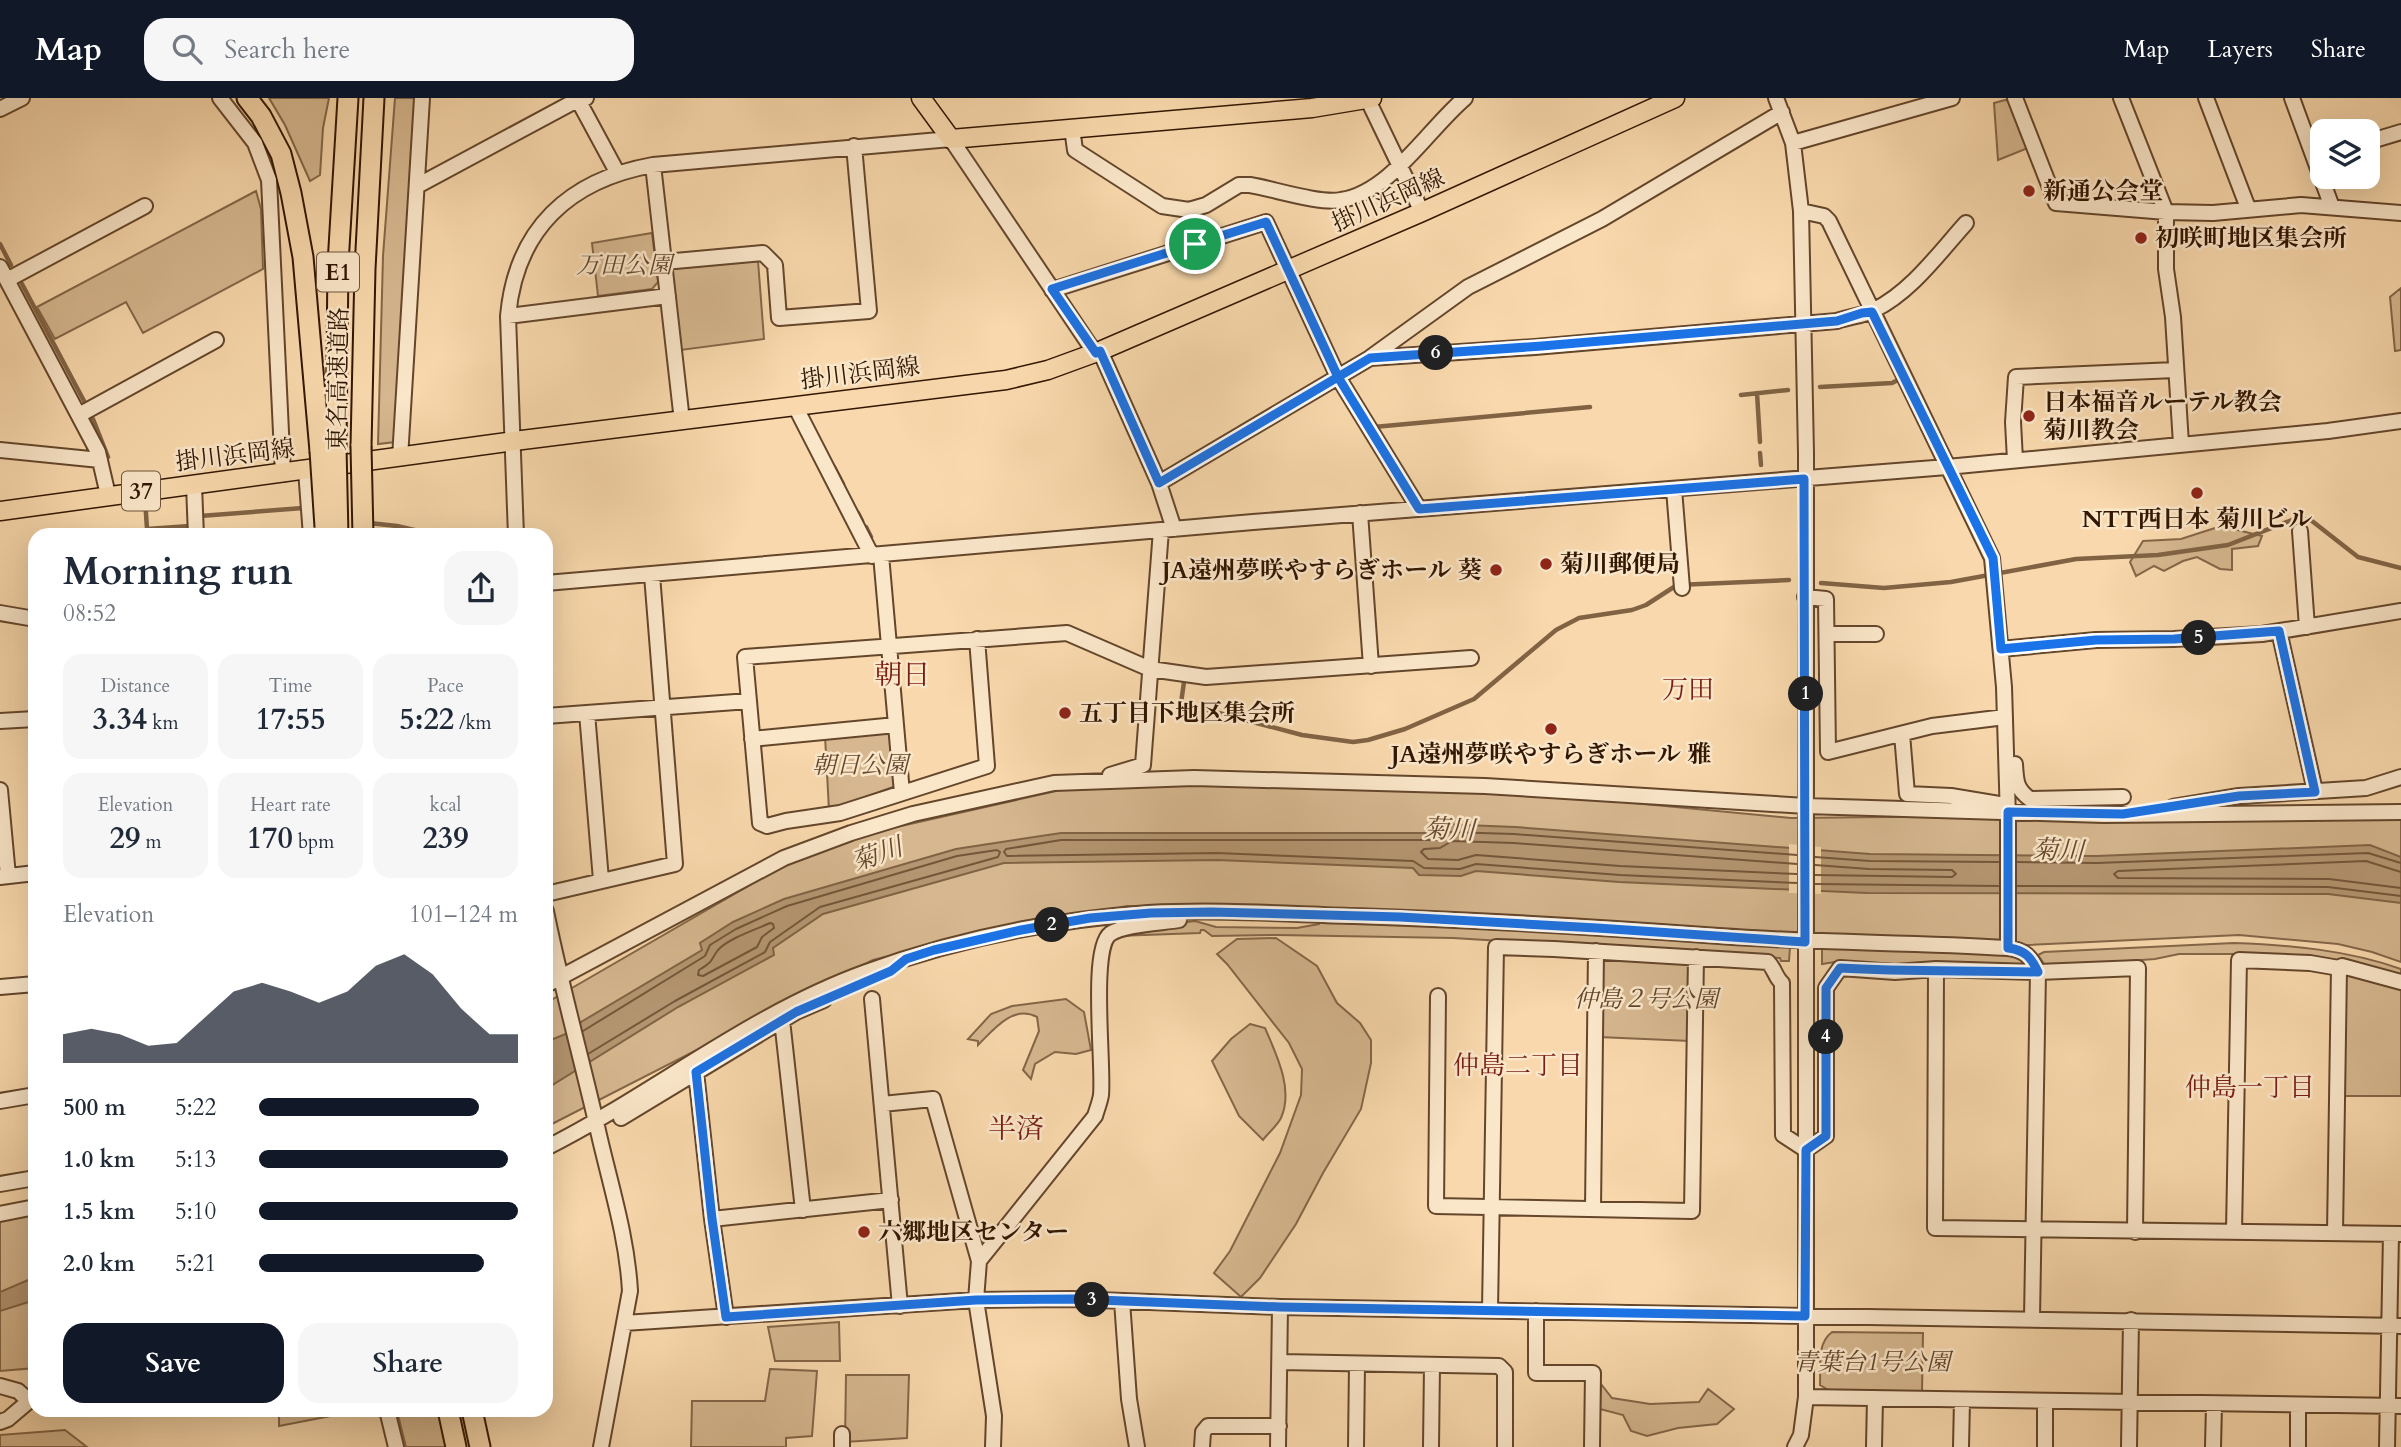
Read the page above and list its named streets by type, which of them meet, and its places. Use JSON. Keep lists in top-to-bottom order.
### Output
{
  "streets": {
    "highway": ["E1", "東名高速道路"],
    "main road": ["掛川浜岡線", "37"]
  },
  "districts": [
    "朝日",
    "万田",
    "仲島二丁目",
    "仲島一丁目",
    "半済"
  ],
  "water": ["菊川"],
  "parks": [
    "万田公園",
    "朝日公園",
    "仲島２号公園",
    "青葉台1号公園"
  ],
  "places": [
    "新通公会堂",
    "初咲町地区集会所",
    "日本福音ルーテル教会 菊川教会",
    "NTT西日本 菊川ビル",
    "菊川郵便局",
    "JA遠州夢咲やすらぎホール 葵",
    "五丁目下地区集会所",
    "JA遠州夢咲やすらぎホール 雅",
    "六郷地区センター"
  ],
  "page": {
    "header": "Map",
    "search": "Search here",
    "nav": ["Map", "Layers", "Share"],
    "pins": [
      "6",
      "5",
      "1",
      "2",
      "4",
      "3"
    ],
    "heading": ["Morning run", "08:52"],
    "stats": [
      ["Distance", "3.34 km"],
      ["Time", "17:55"],
      ["Pace", "5:22 /km"],
      ["Elevation", "29 m"],
      ["Heart rate", "170 bpm"],
      ["kcal", "239"]
    ],
    "chart": ["Elevation", "101–124 m"],
    "list": [
      {
        "name": "500 m",
        "note": "5:22"
      },
      {
        "name": "1.0 km",
        "note": "5:13"
      },
      {
        "name": "1.5 km",
        "note": "5:10"
      },
      {
        "name": "2.0 km",
        "note": "5:21"
      }
    ],
    "buttons": ["Save", "Share"]
  }
}
